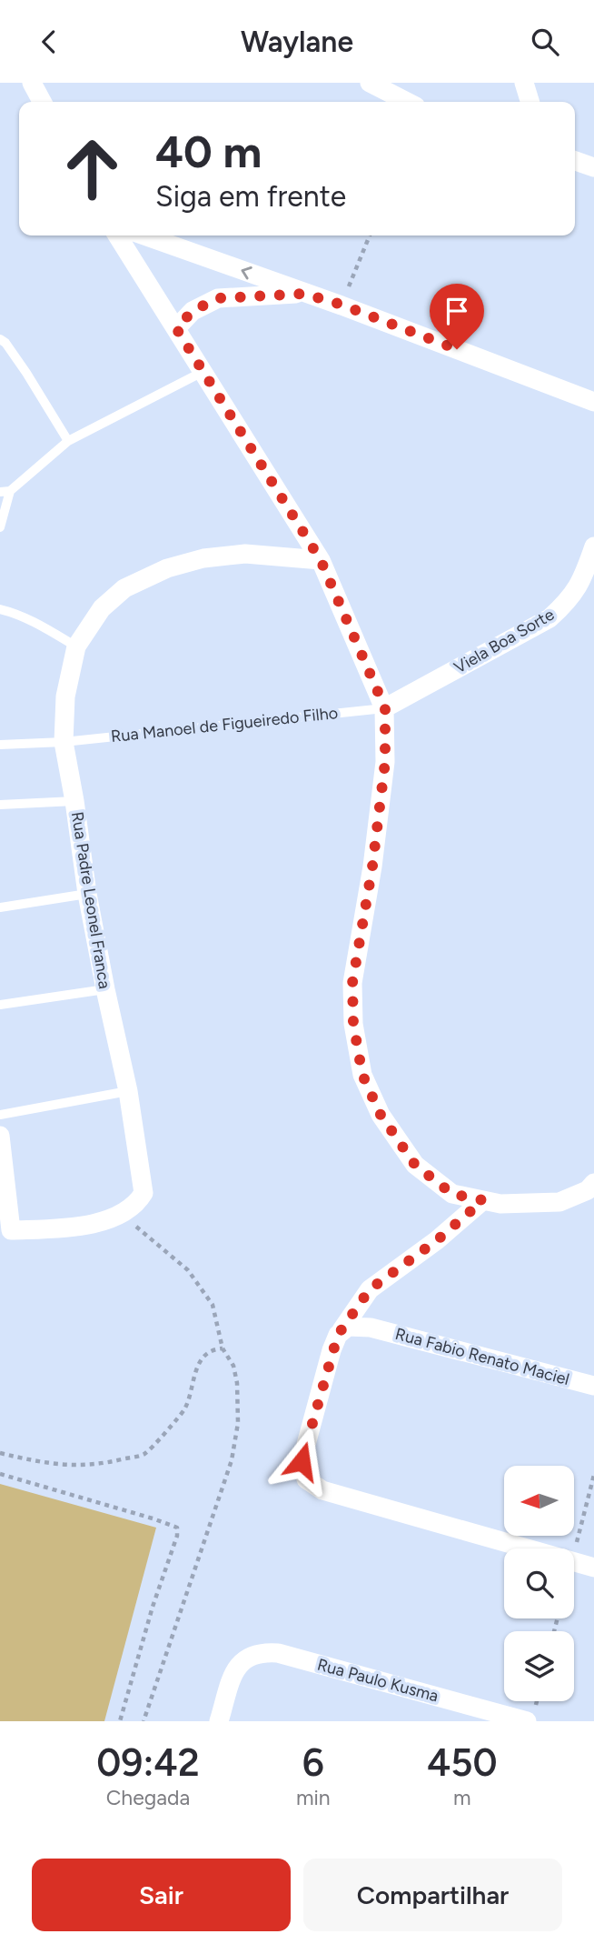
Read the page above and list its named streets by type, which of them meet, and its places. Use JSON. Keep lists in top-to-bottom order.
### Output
{
  "streets": {
    "street": [
      "Viela Boa Sorte",
      "Rua Padre Leonel Franca",
      "Rua Fabio Renato Maciel",
      "Rua Paulo Kusma"
    ],
    "lane": ["Rua Manoel de Figueiredo Filho"]
  },
  "crossings": [
    ["Viela Boa Sorte", "Rua Manoel de Figueiredo Filho"],
    ["Rua Manoel de Figueiredo Filho", "Rua Padre Leonel Franca"]
  ],
  "north": "left",
  "page": {
    "header": "Waylane",
    "turn": ["40 m", "Siga em frente"],
    "eta": [
      "09:42",
      "Chegada",
      "6",
      "min",
      "450",
      "m"
    ],
    "buttons": ["Sair", "Compartilhar"]
  }
}
